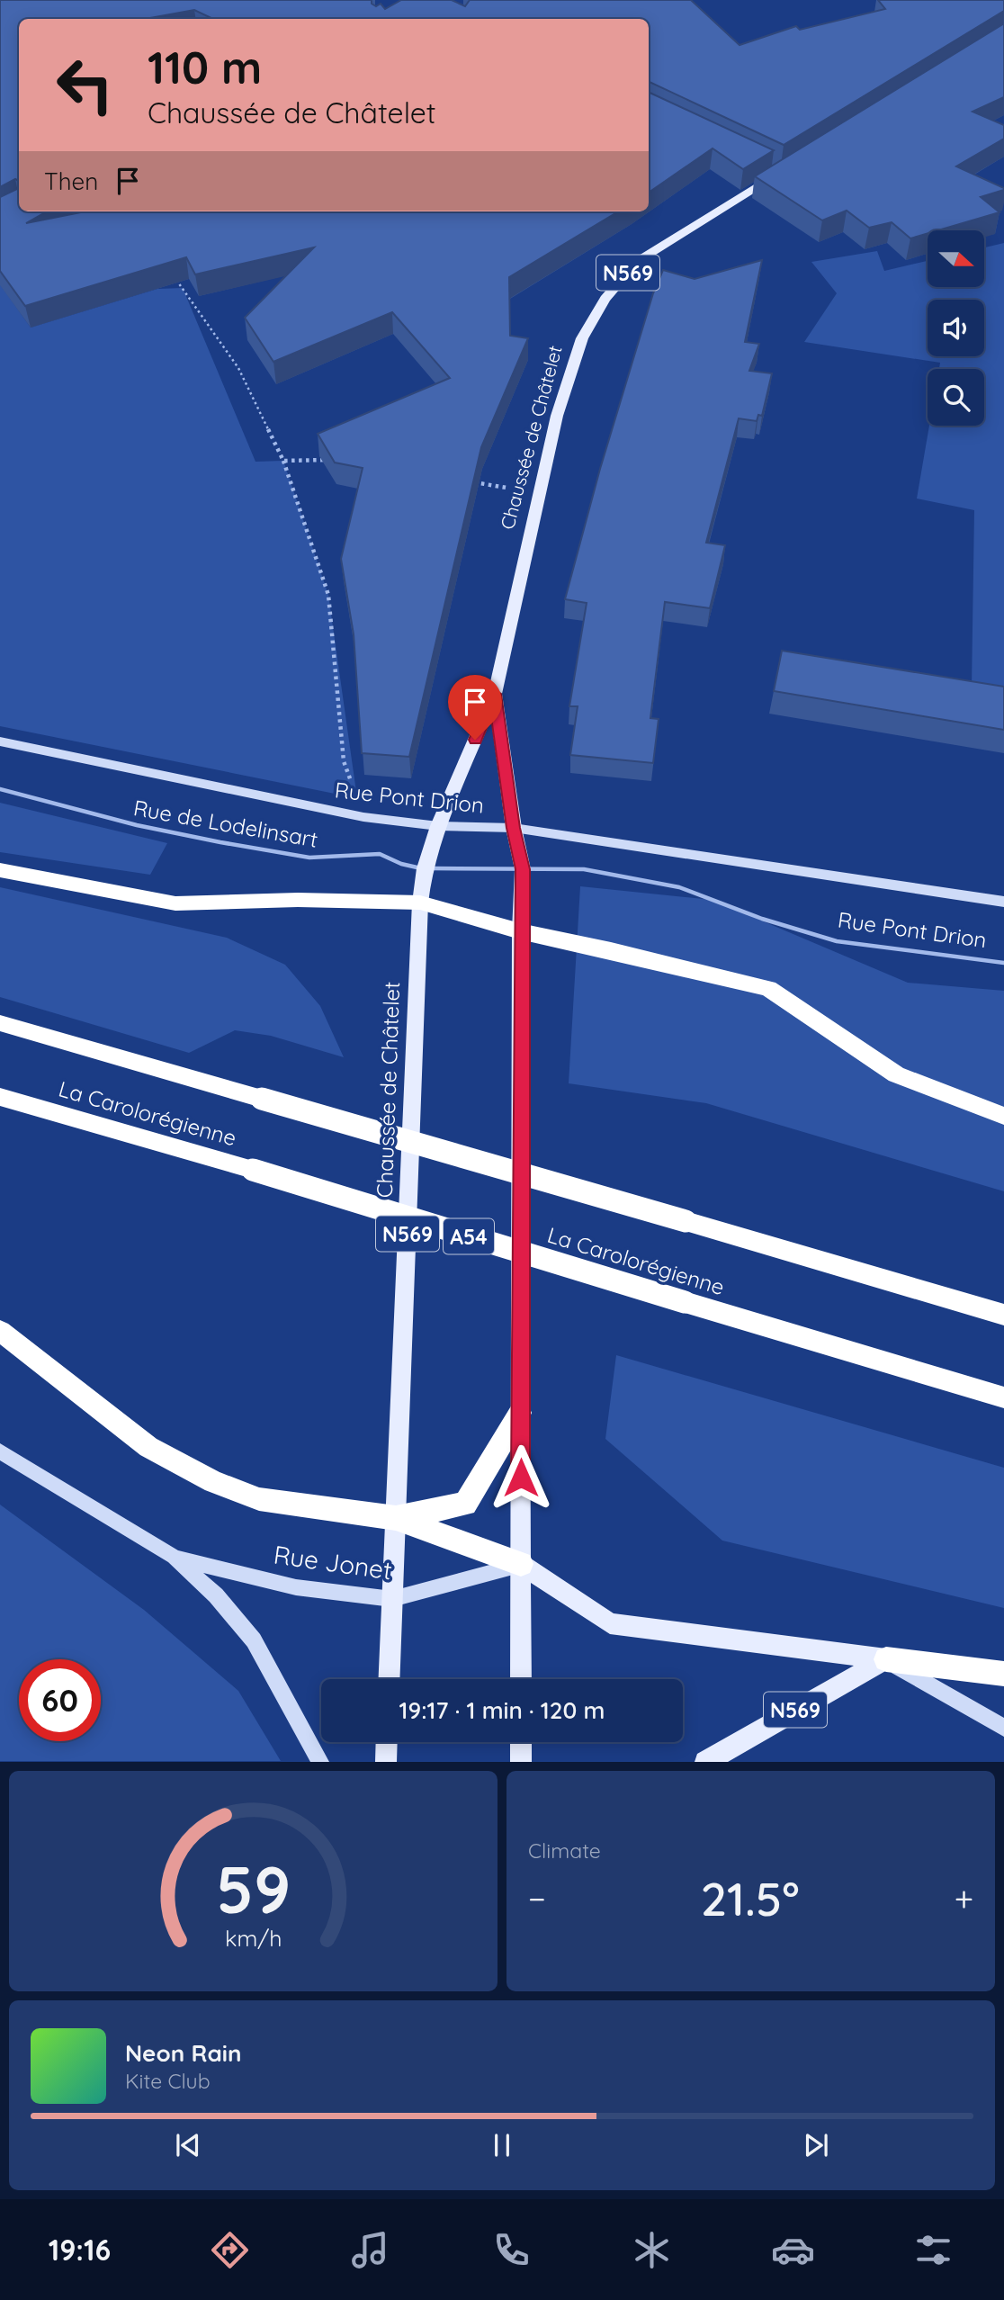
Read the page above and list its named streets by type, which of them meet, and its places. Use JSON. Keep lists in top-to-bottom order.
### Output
{
  "streets": {
    "highway": ["La Carolorégienne", "A54"],
    "main road": ["N569", "Chaussée de Châtelet"],
    "street": ["Rue Pont Drion", "Rue Jonet"],
    "lane": ["Rue de Lodelinsart"]
  },
  "crossings": [
    ["Chaussée de Châtelet", "Rue Pont Drion"],
    ["Chaussée de Châtelet", "Rue de Lodelinsart"],
    ["Chaussée de Châtelet", "Rue Jonet"],
    ["Rue Pont Drion", "Rue de Lodelinsart"]
  ],
  "north": "right",
  "page": {
    "turn": ["110 m", "Chaussée de Châtelet"],
    "then": "Then",
    "limit": "60",
    "trip": "19:17 · 1 min · 120 m",
    "tile": "Climate",
    "heat": ["−", "21.5°", "+"],
    "song": ["Neon Rain", "Kite Club"],
    "tabs": "19:16",
    "gauge": ["59", "km/h"]
  }
}
